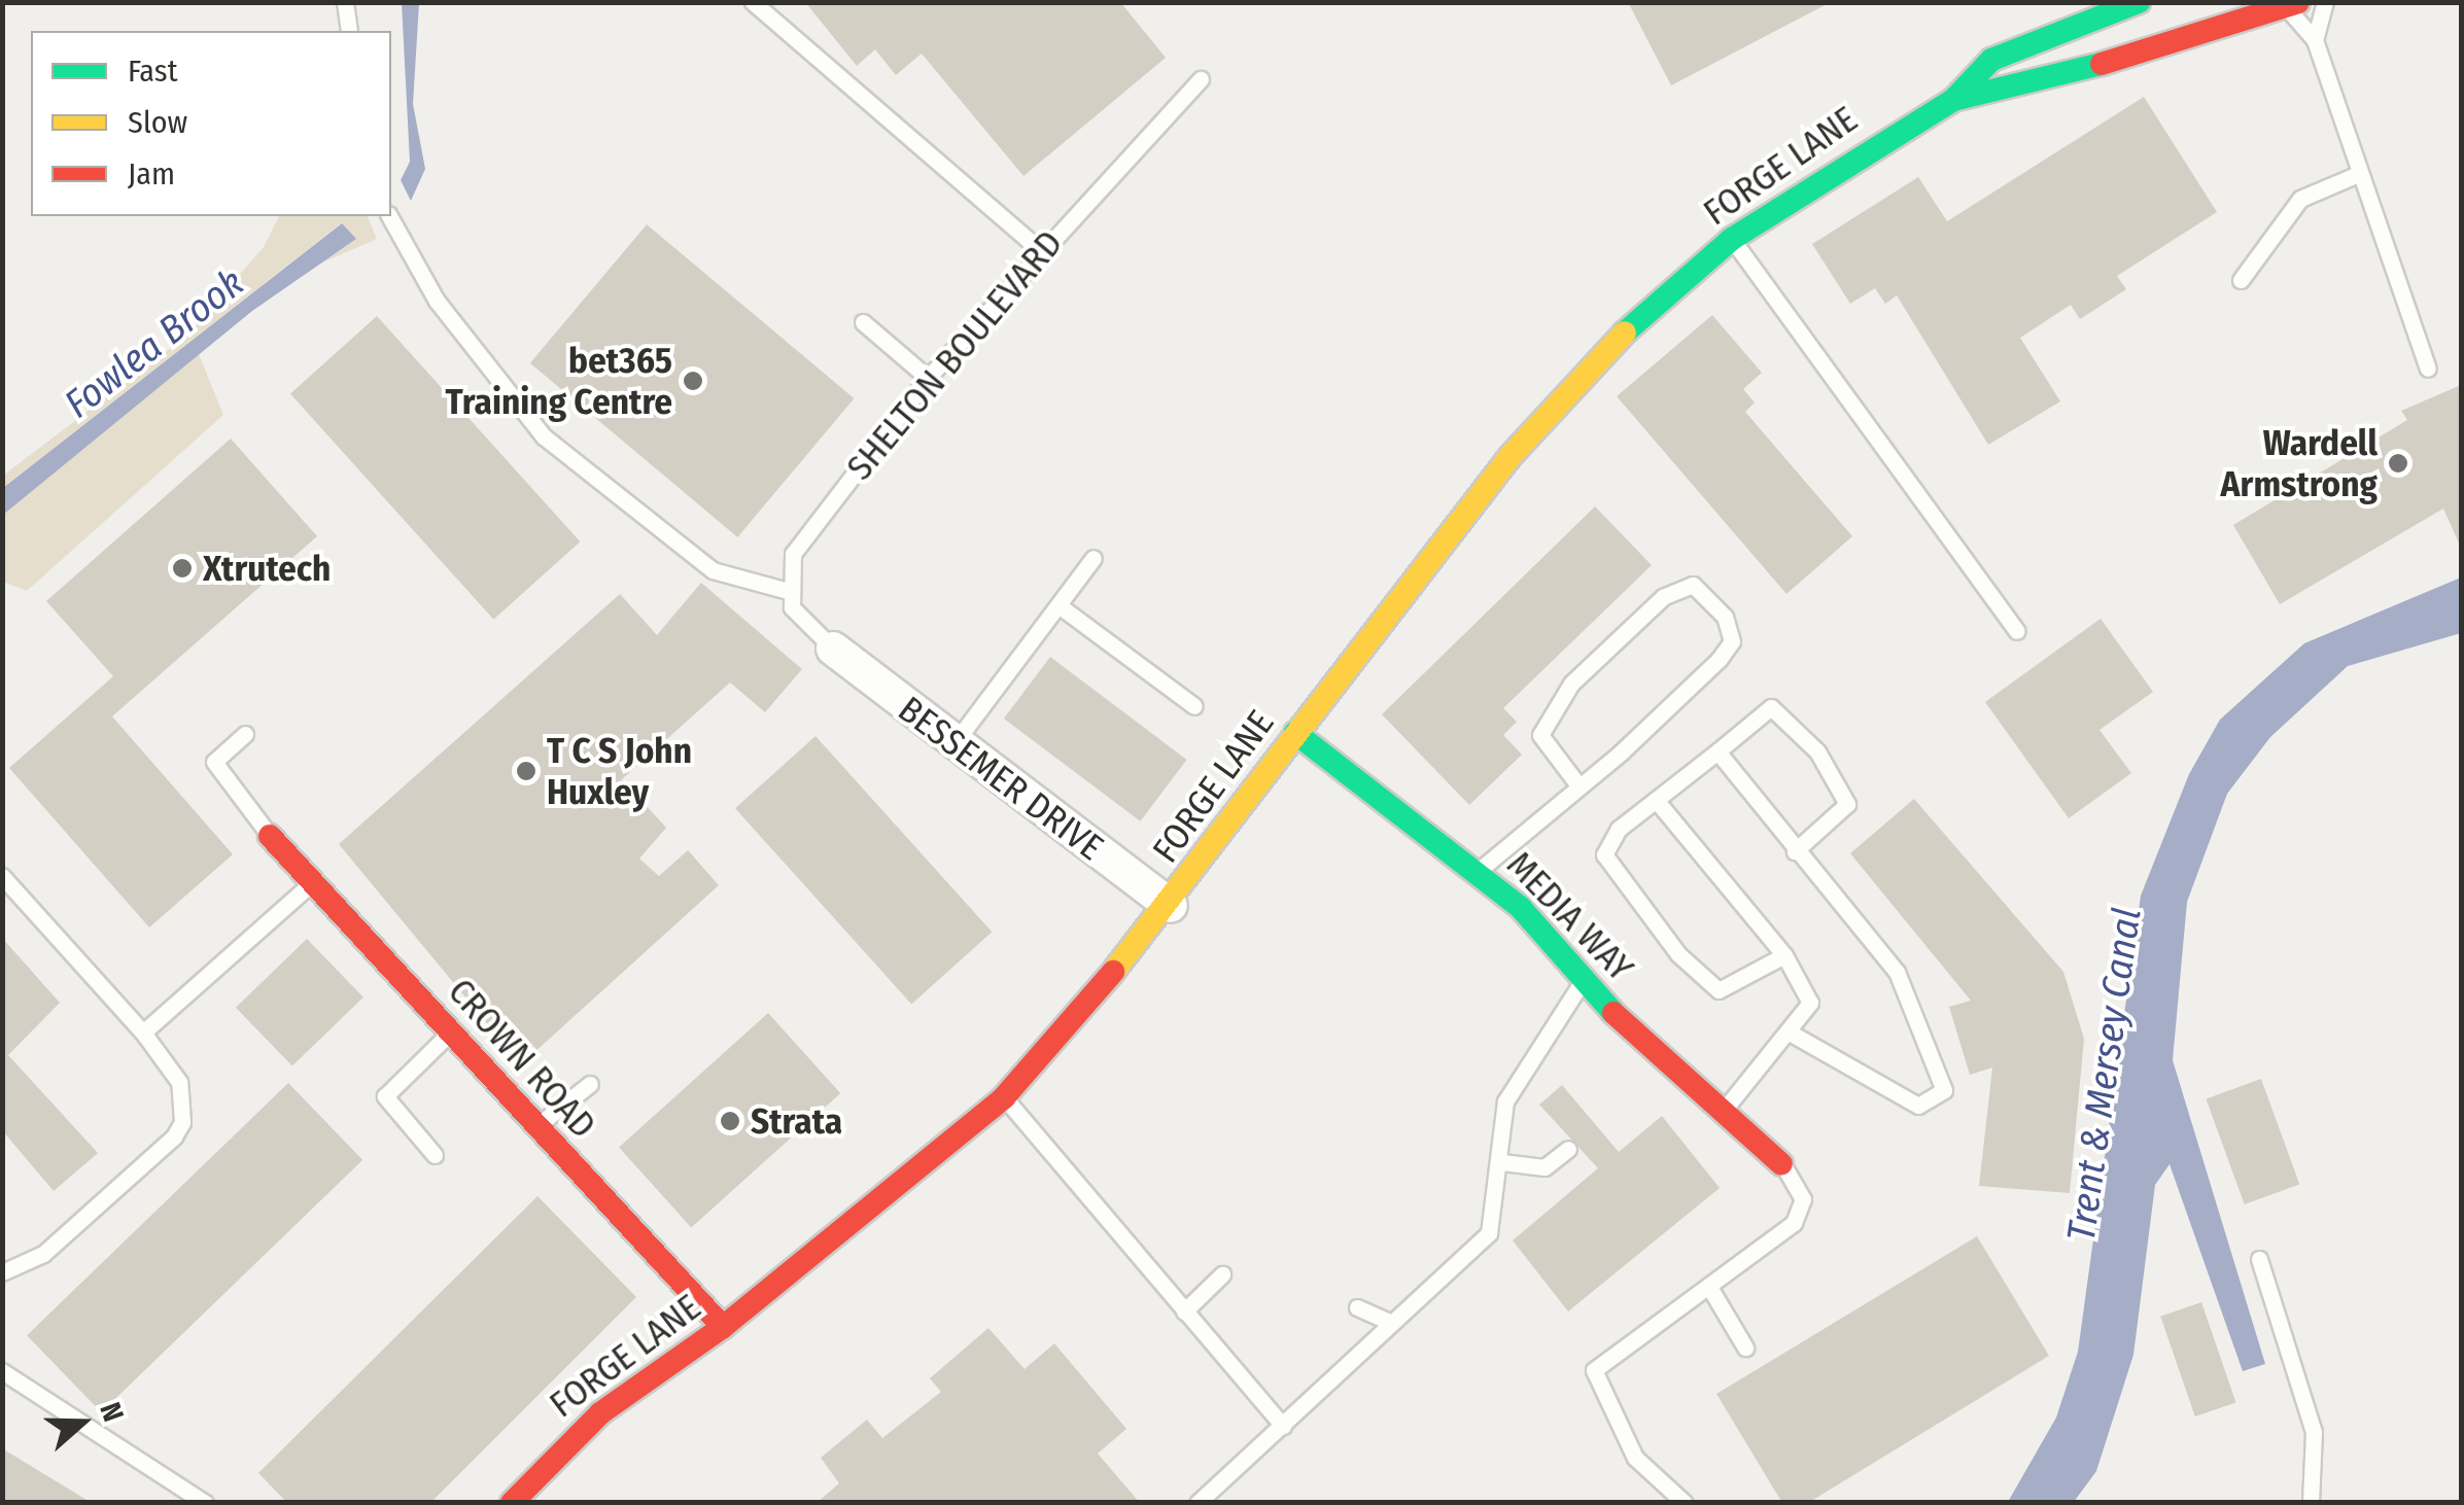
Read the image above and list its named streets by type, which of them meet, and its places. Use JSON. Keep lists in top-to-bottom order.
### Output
{
  "streets": {
    "street": [
      "FORGE LANE",
      "BESSEMER DRIVE",
      "MEDIA WAY",
      "CROWN ROAD"
    ],
    "lane": ["SHELTON BOULEVARD"]
  },
  "crossings": [
    ["FORGE LANE", "BESSEMER DRIVE"],
    ["FORGE LANE", "MEDIA WAY"],
    ["FORGE LANE", "CROWN ROAD"]
  ],
  "water": ["Fowlea Brook", "Trent & Mersey Canal"],
  "places": [
    "bet365 Training Centre",
    "Wardell Armstrong",
    "Xtrutech",
    "T C S John Huxley",
    "Strata"
  ],
  "legend": ["Fast", "Slow", "Jam"],
  "north": "right"
}
